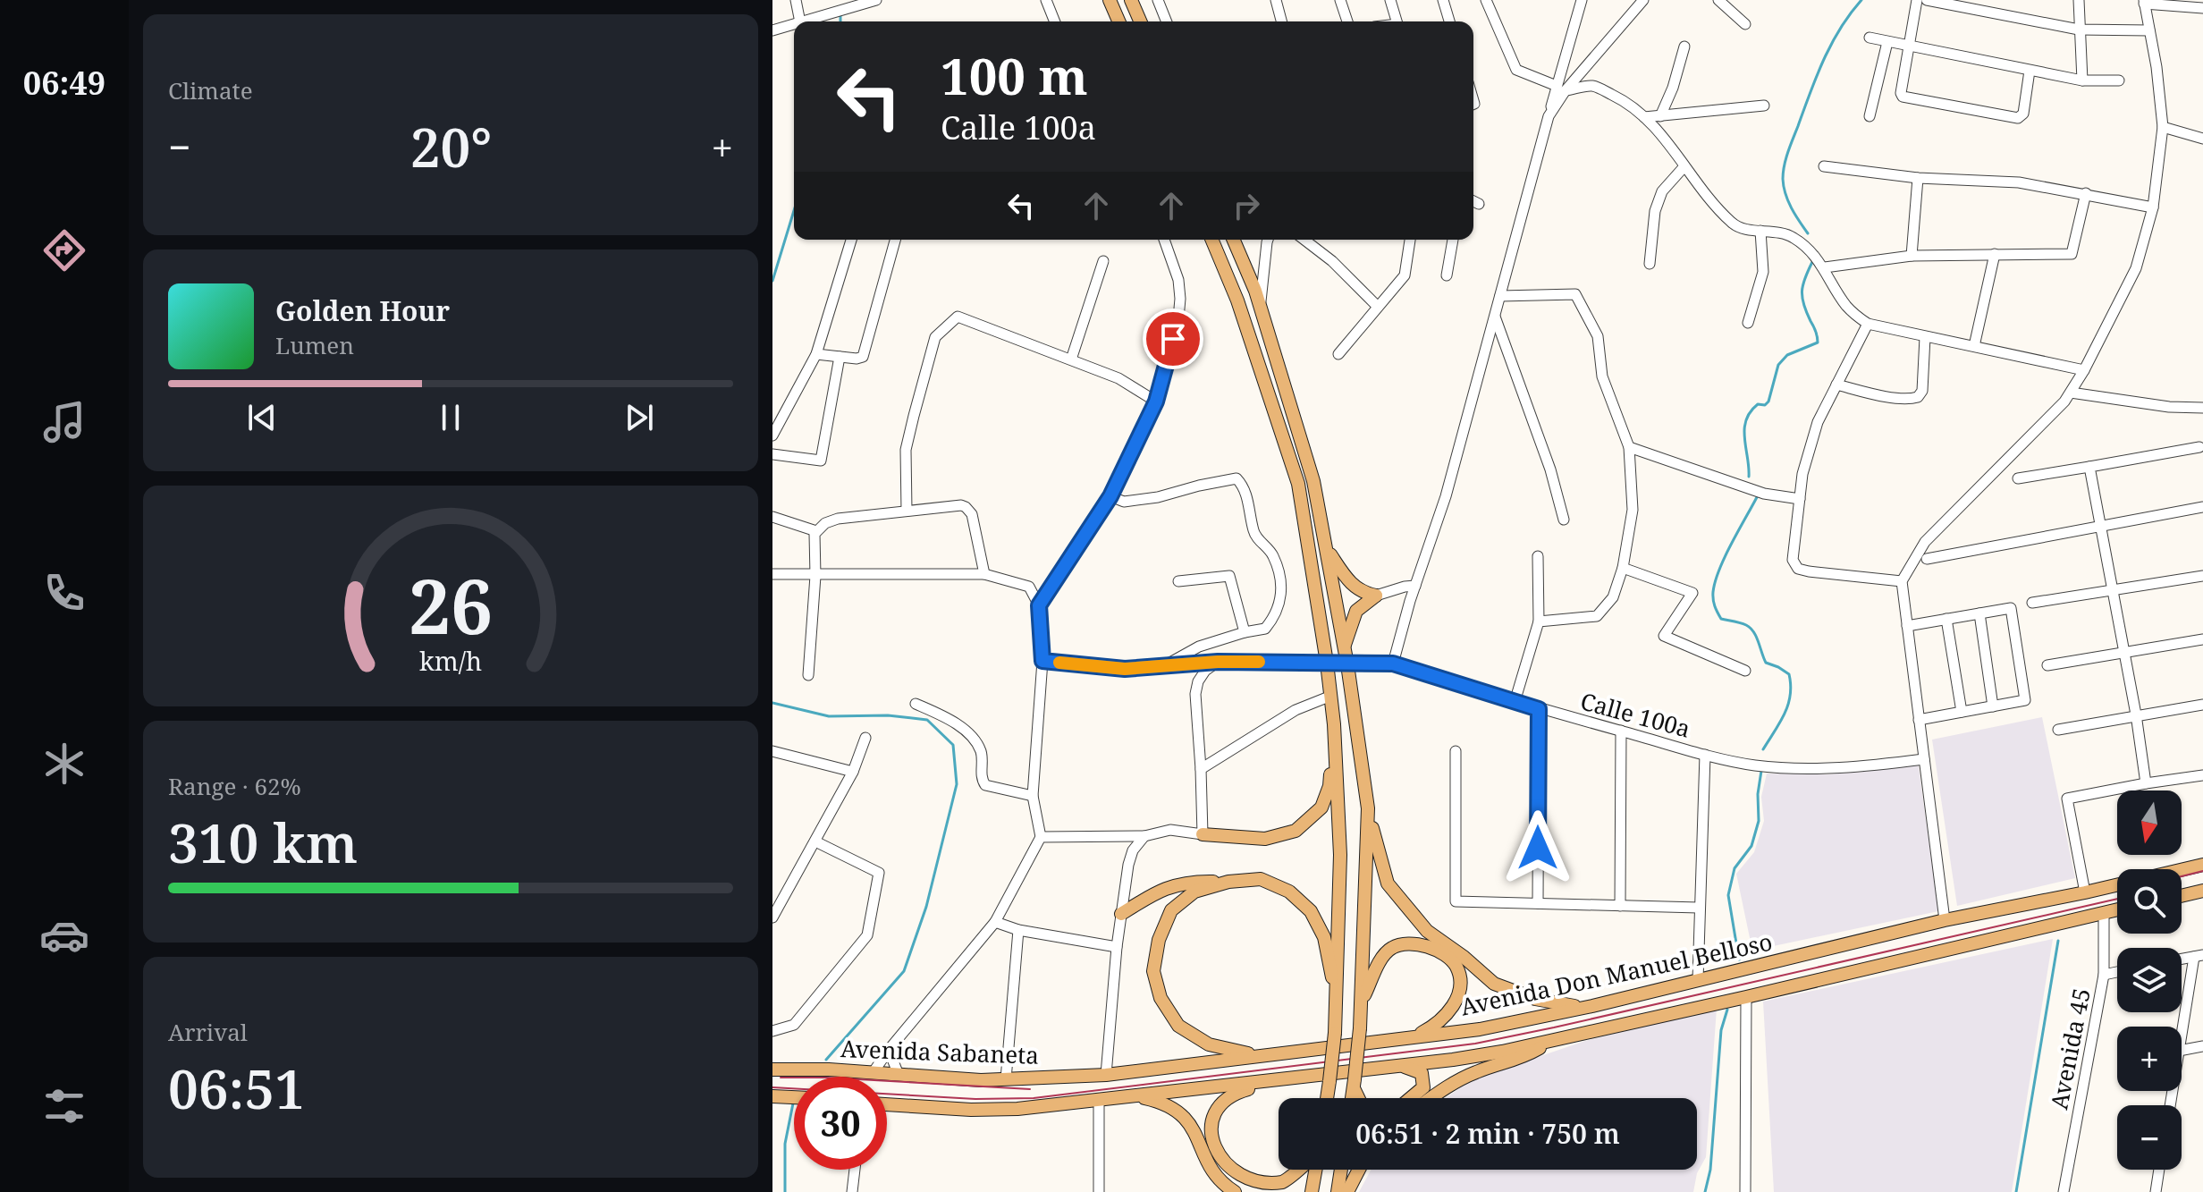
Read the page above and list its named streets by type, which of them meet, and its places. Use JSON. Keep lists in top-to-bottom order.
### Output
{
  "streets": {
    "main road": ["Avenida Don Manuel Belloso", "Avenida Sabaneta"],
    "street": ["Calle 100a", "Avenida 45"]
  },
  "crossings": [
    ["Avenida Don Manuel Belloso", "Avenida 45"],
    ["Avenida Don Manuel Belloso", "Avenida Sabaneta"]
  ],
  "north": "bottom",
  "page": {
    "tabs": "06:49",
    "tile": [
      "Climate",
      ["Range · 62%", "310 km"],
      ["Arrival", "06:51"]
    ],
    "turn": ["100 m", "Calle 100a"],
    "heat": ["−", "20°", "+"],
    "song": ["Golden Hour", "Lumen"],
    "map_buttons": ["+", "−"],
    "limit": "30",
    "trip": "06:51 · 2 min · 750 m",
    "gauge": ["26", "km/h"]
  }
}
